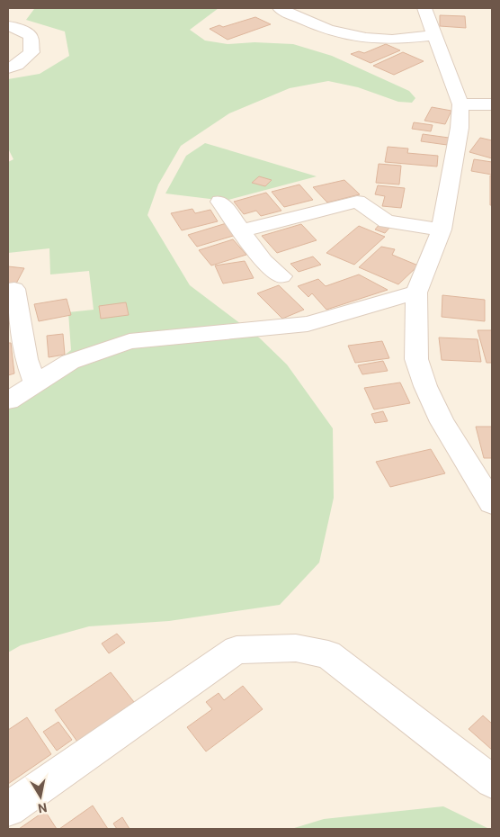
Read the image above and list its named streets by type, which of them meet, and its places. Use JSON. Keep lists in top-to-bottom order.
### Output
{
  "north": "bottom"
}
